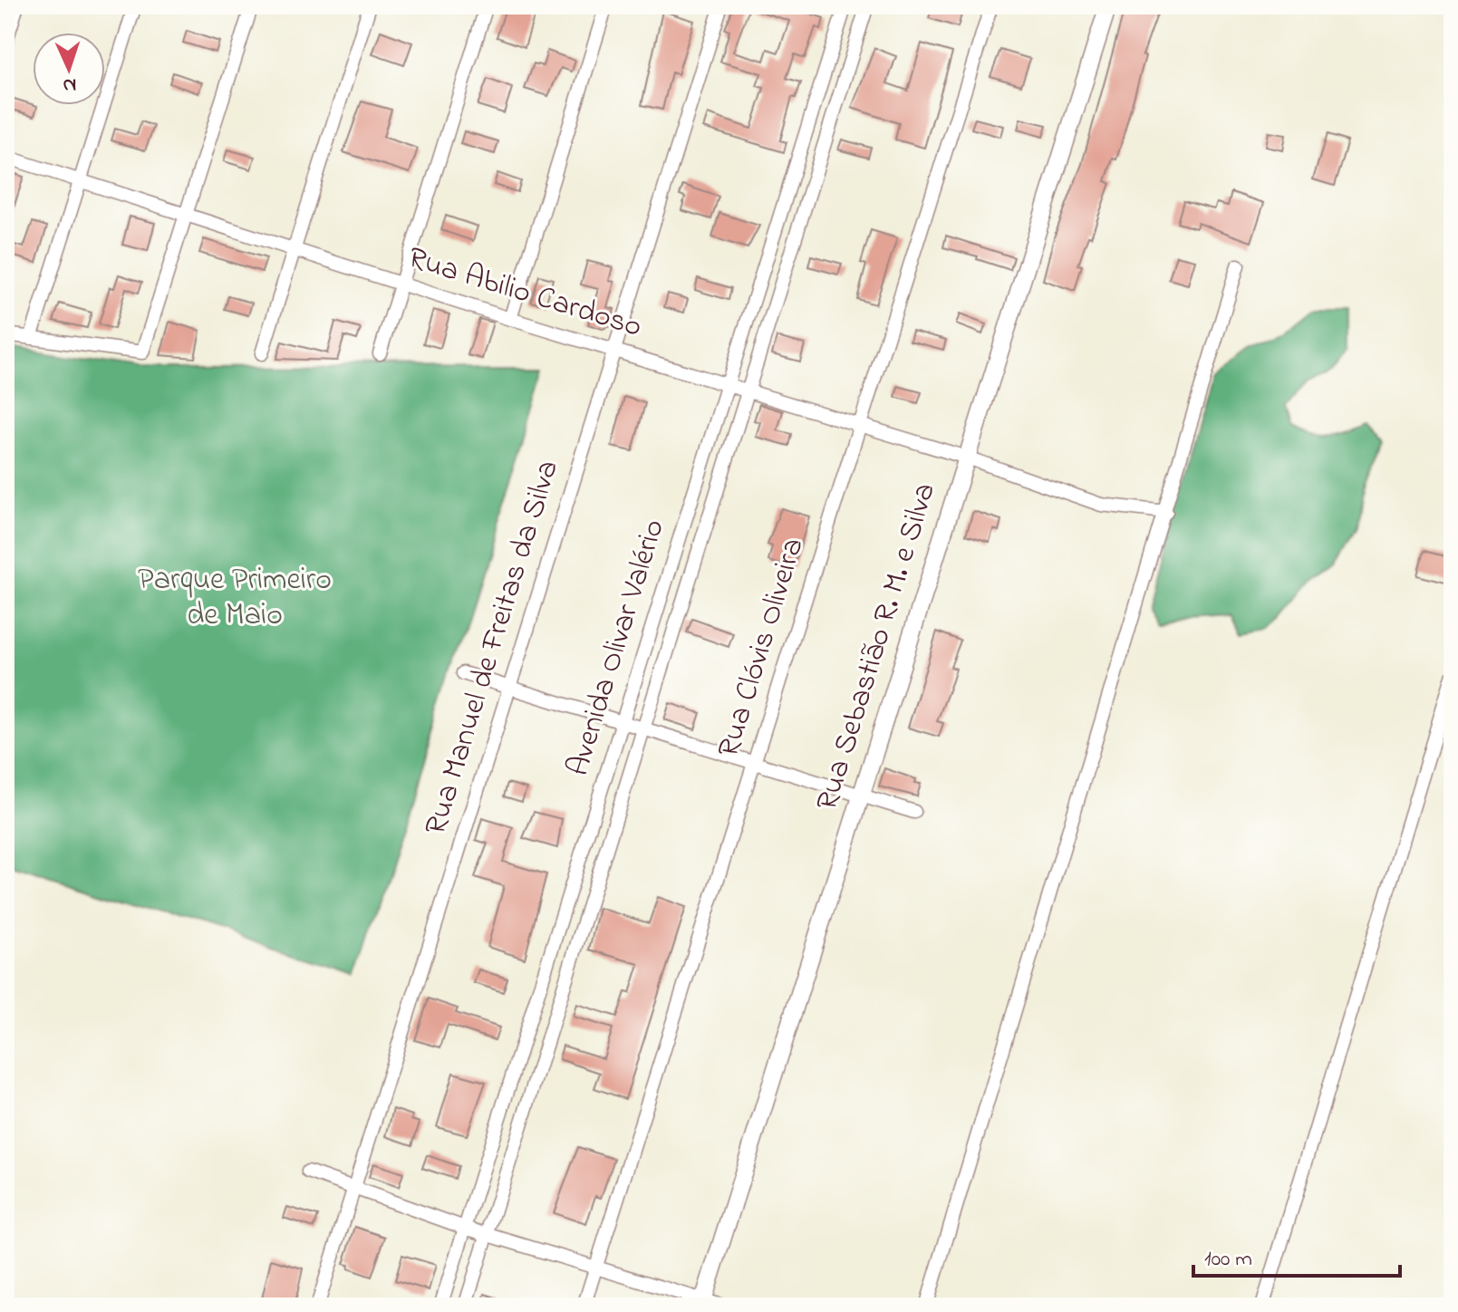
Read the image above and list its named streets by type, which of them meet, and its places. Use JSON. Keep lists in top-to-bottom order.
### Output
{
  "streets": {
    "street": [
      "Rua Abilio Cardoso",
      "Rua Sebastião R. M. e Silva",
      "Rua Manuel de Freitas da Silva",
      "Avenida Olivar Valério",
      "Rua Clóvis Oliveira"
    ]
  },
  "crossings": [
    ["Rua Abilio Cardoso", "Rua Sebastião R. M. e Silva"],
    ["Rua Abilio Cardoso", "Rua Manuel de Freitas da Silva"],
    ["Rua Abilio Cardoso", "Avenida Olivar Valério"],
    ["Rua Abilio Cardoso", "Rua Clóvis Oliveira"]
  ],
  "parks": ["Parque Primeiro de Maio"],
  "scale_bar": "100 m",
  "north": "bottom"
}
